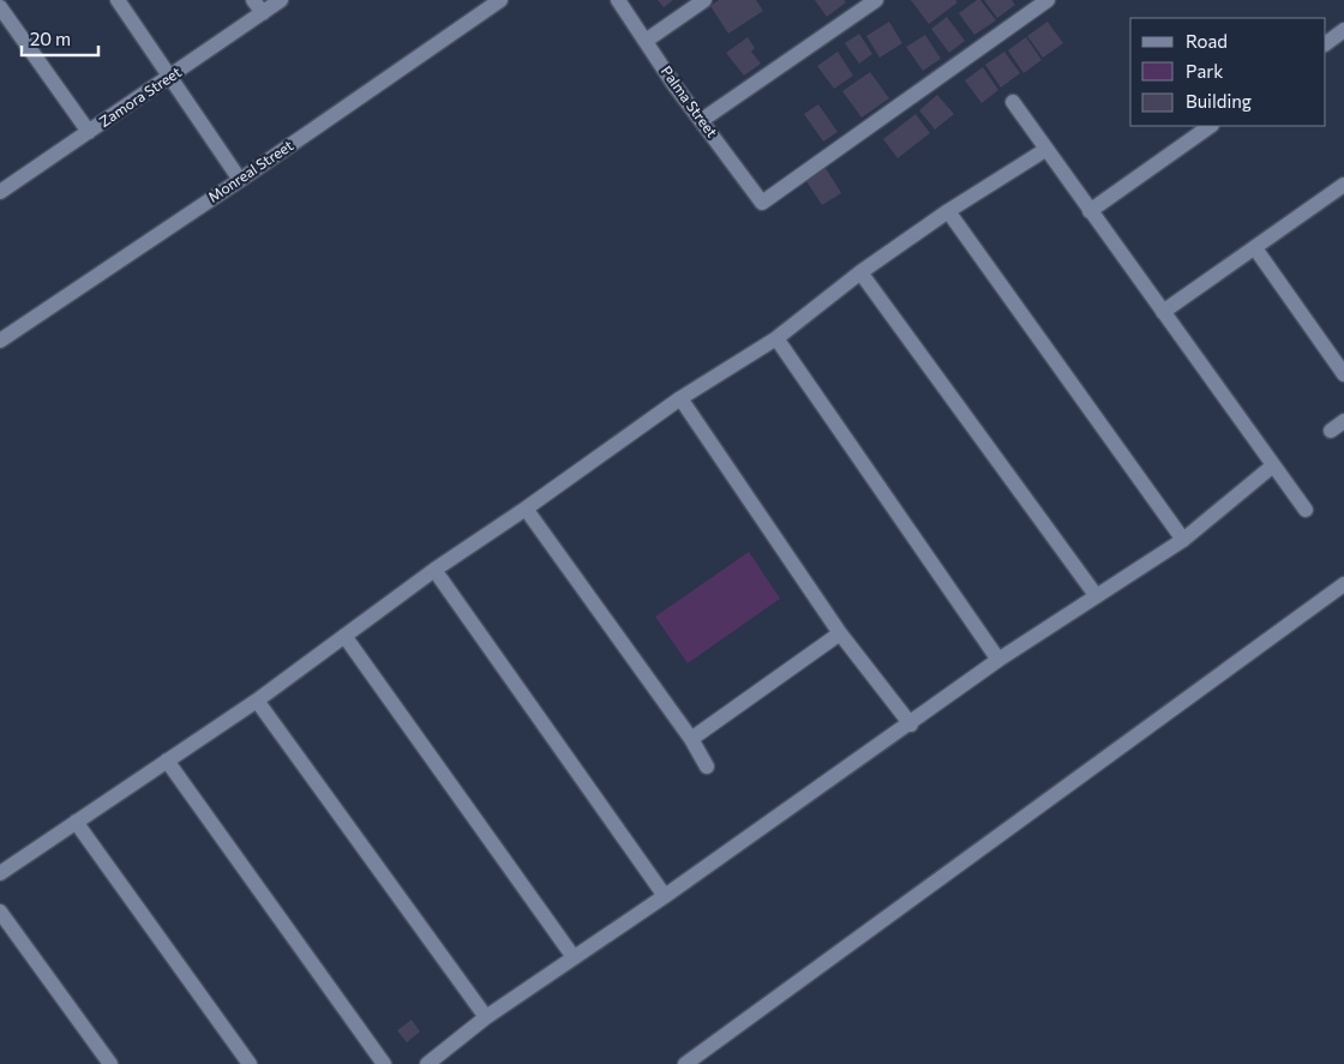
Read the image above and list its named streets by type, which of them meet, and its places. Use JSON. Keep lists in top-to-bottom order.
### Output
{
  "streets": {
    "street": ["Zamora Street", "Palma Street", "Monreal Street"]
  },
  "legend": ["Road", "Park", "Building"],
  "scale_bar": "20 m"
}
